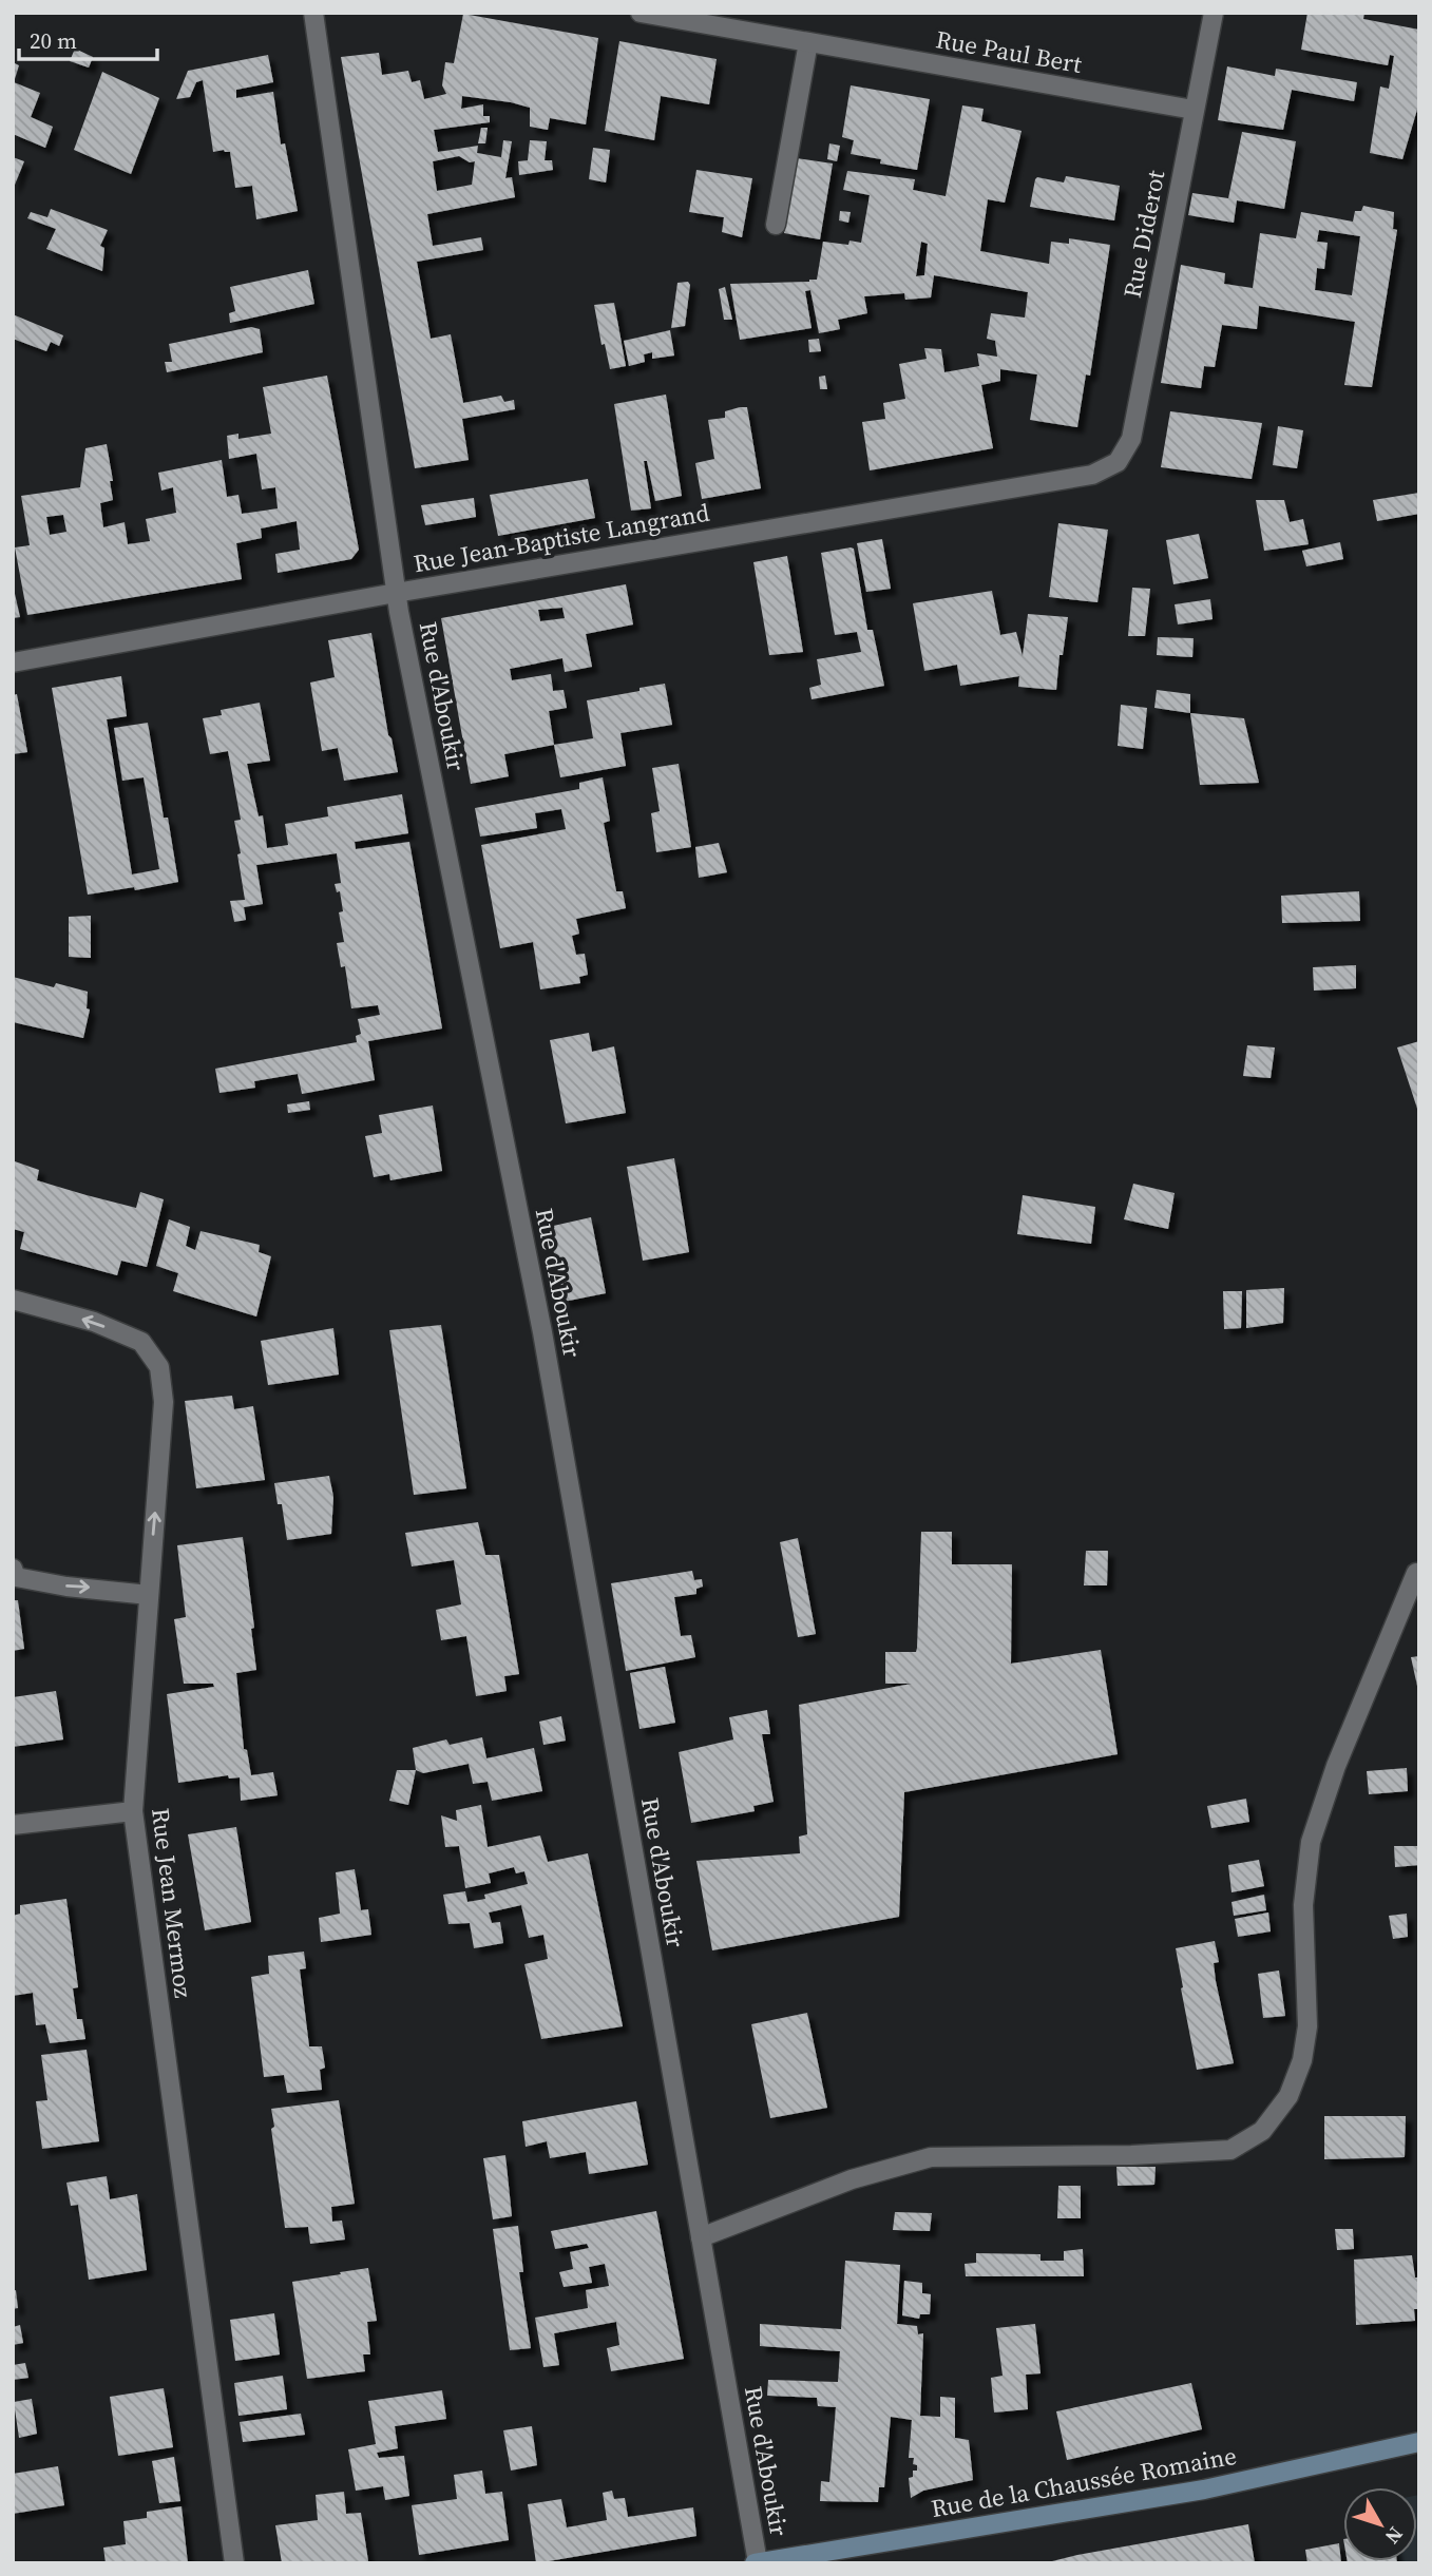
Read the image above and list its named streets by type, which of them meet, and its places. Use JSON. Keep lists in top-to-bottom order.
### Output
{
  "streets": {
    "street": [
      "Rue Paul Bert",
      "Rue Diderot",
      "Rue Jean-Baptiste Langrand",
      "Rue d'Aboukir",
      "Rue Jean Mermoz",
      "Rue de la Chaussée Romaine"
    ]
  },
  "crossings": [
    ["Rue Paul Bert", "Rue Diderot"],
    ["Rue Diderot", "Rue Jean-Baptiste Langrand"],
    ["Rue Jean-Baptiste Langrand", "Rue d'Aboukir"],
    ["Rue d'Aboukir", "Rue de la Chaussée Romaine"]
  ],
  "scale_bar": "20 m",
  "north": "bottom right"
}
